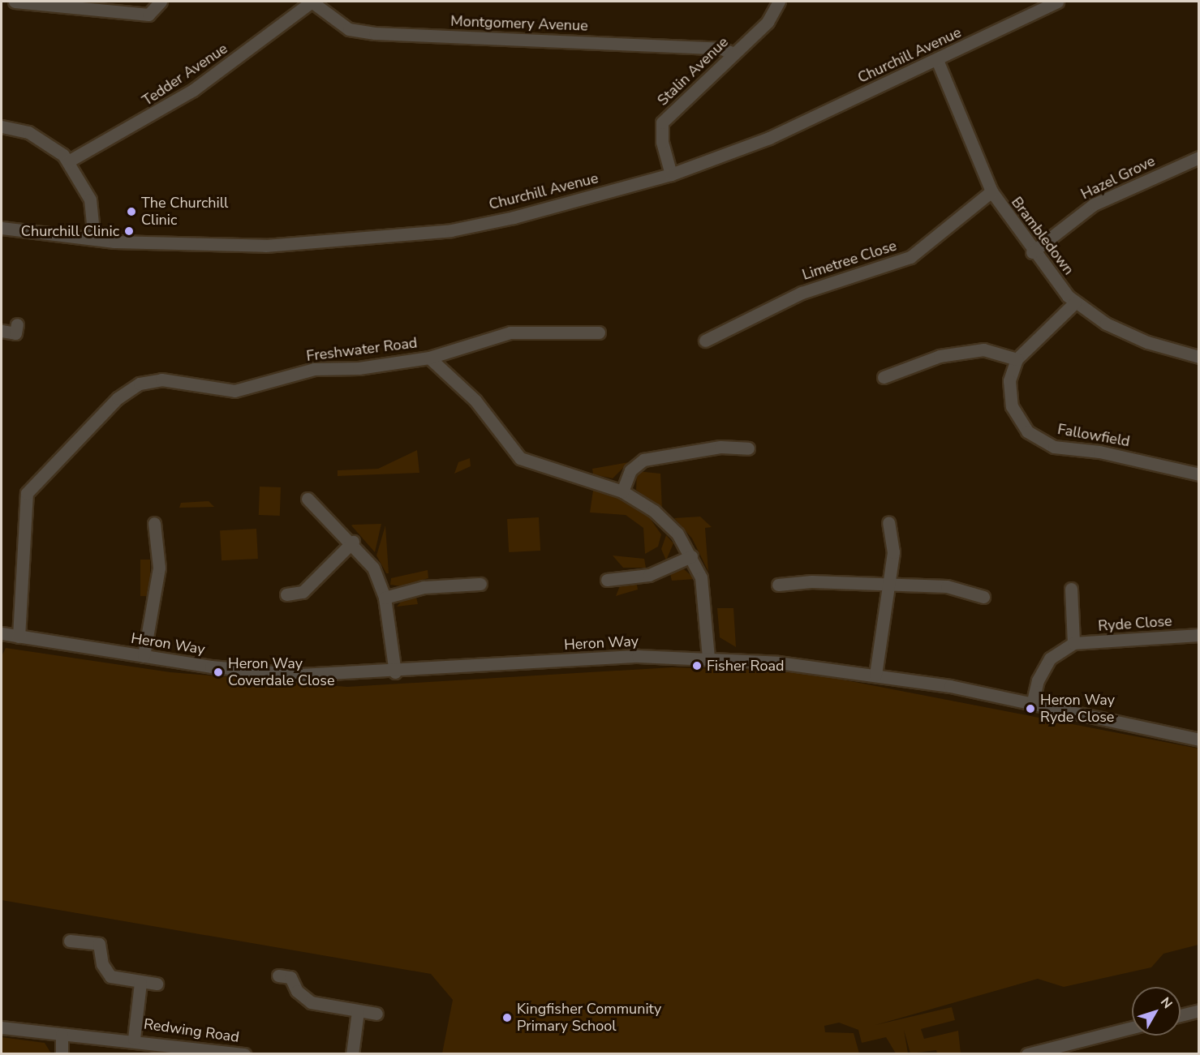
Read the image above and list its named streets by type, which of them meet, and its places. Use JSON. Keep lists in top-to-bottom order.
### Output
{
  "streets": {
    "street": [
      "Montgomery Avenue",
      "Churchill Avenue",
      "Stalin Avenue",
      "Tedder Avenue",
      "Hazel Grove",
      "Brambledown",
      "Limetree Close",
      "Freshwater Road",
      "Fallowfield",
      "Ryde Close",
      "Heron Way",
      "Redwing Road"
    ]
  },
  "crossings": [
    ["Montgomery Avenue", "Stalin Avenue"],
    ["Montgomery Avenue", "Tedder Avenue"],
    ["Churchill Avenue", "Stalin Avenue"],
    ["Churchill Avenue", "Brambledown"],
    ["Hazel Grove", "Brambledown"],
    ["Brambledown", "Limetree Close"],
    ["Brambledown", "Fallowfield"],
    ["Freshwater Road", "Heron Way"],
    ["Ryde Close", "Heron Way"]
  ],
  "places": [
    "The Churchill Clinic",
    "Churchill Clinic",
    "Fisher Road",
    "Heron Way Coverdale Close",
    "Heron Way Ryde Close",
    "Kingfisher Community Primary School"
  ],
  "north": "top right"
}
